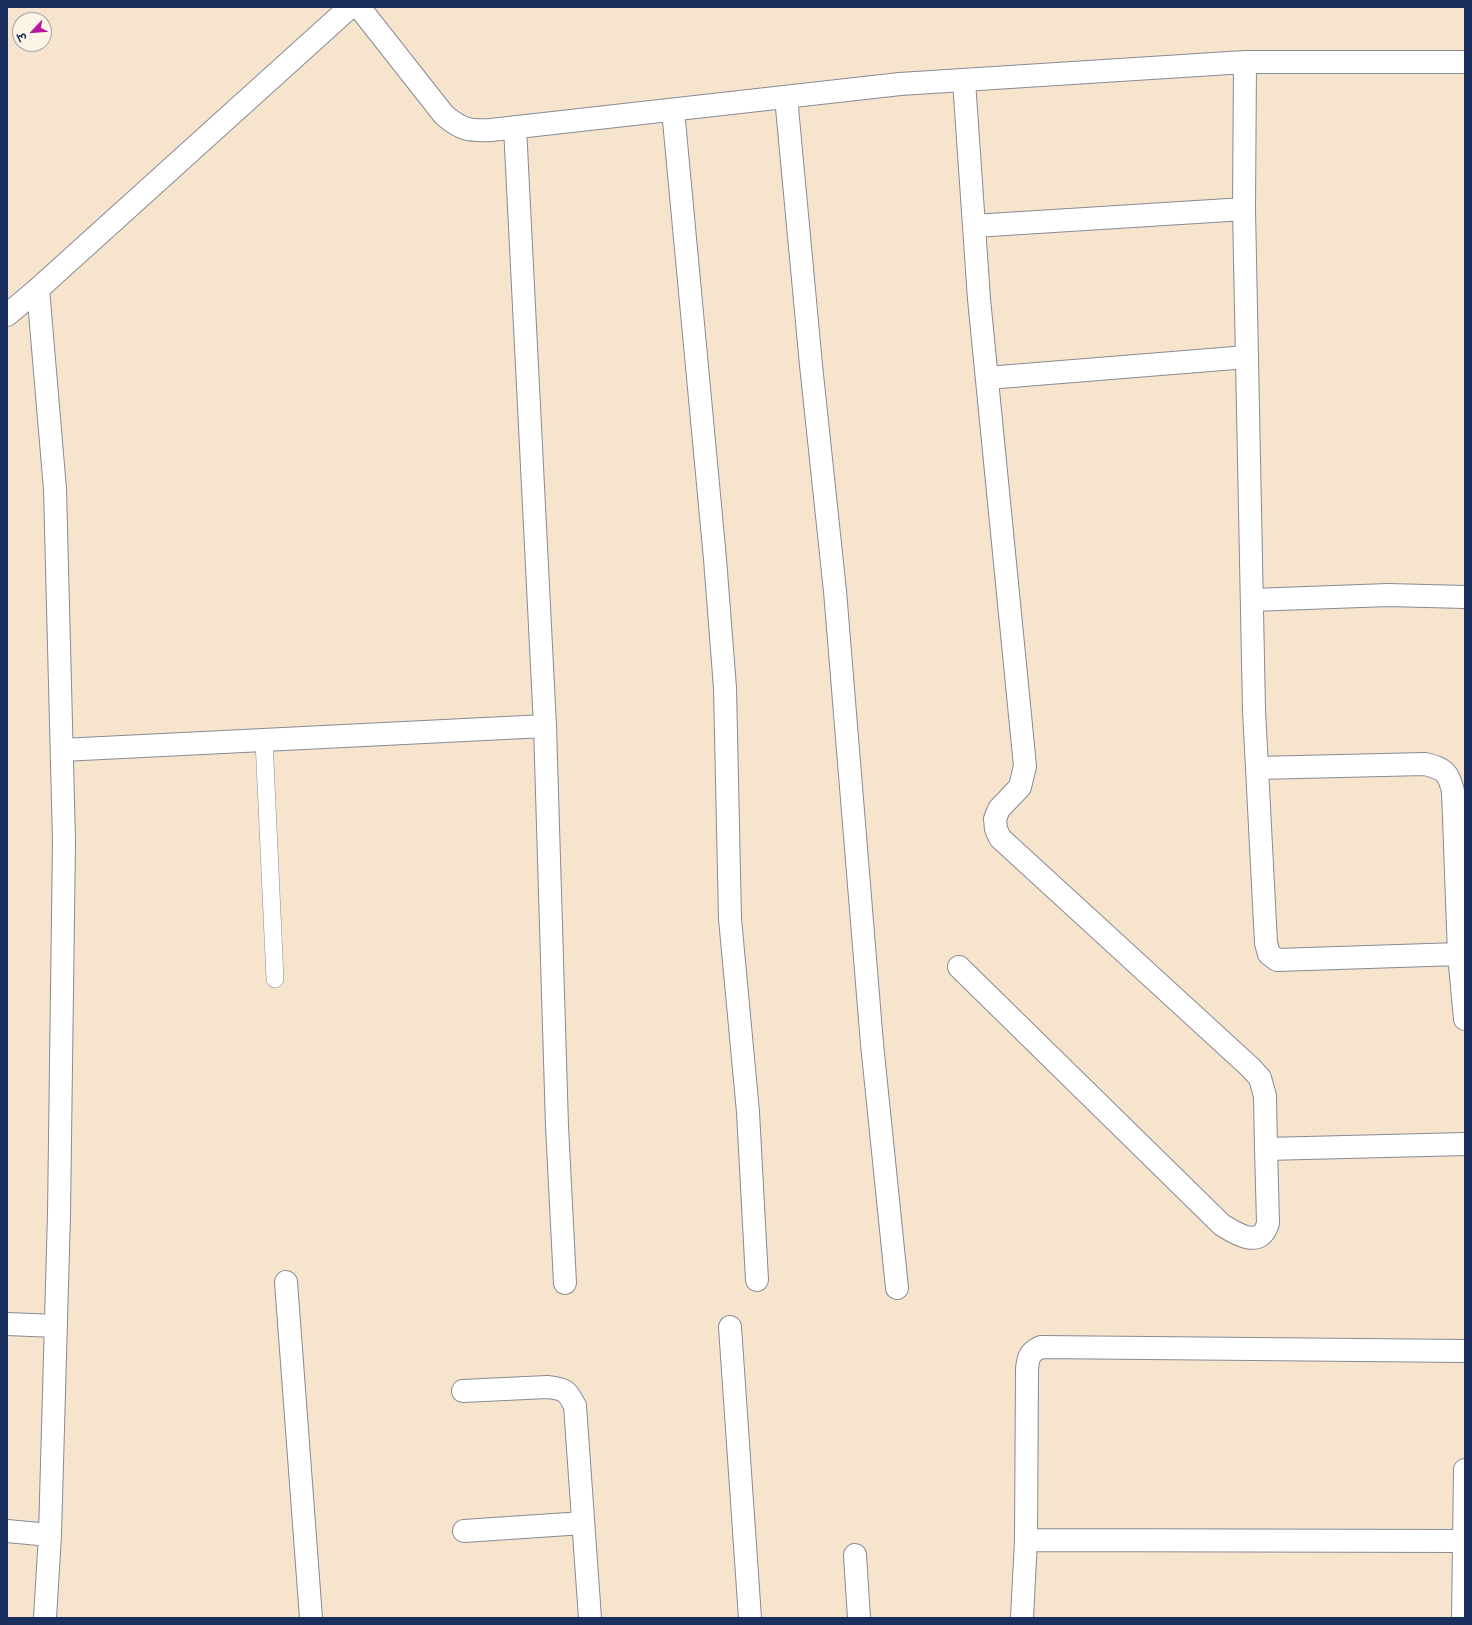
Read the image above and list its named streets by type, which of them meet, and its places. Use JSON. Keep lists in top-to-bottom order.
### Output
{
  "north": "bottom left"
}
